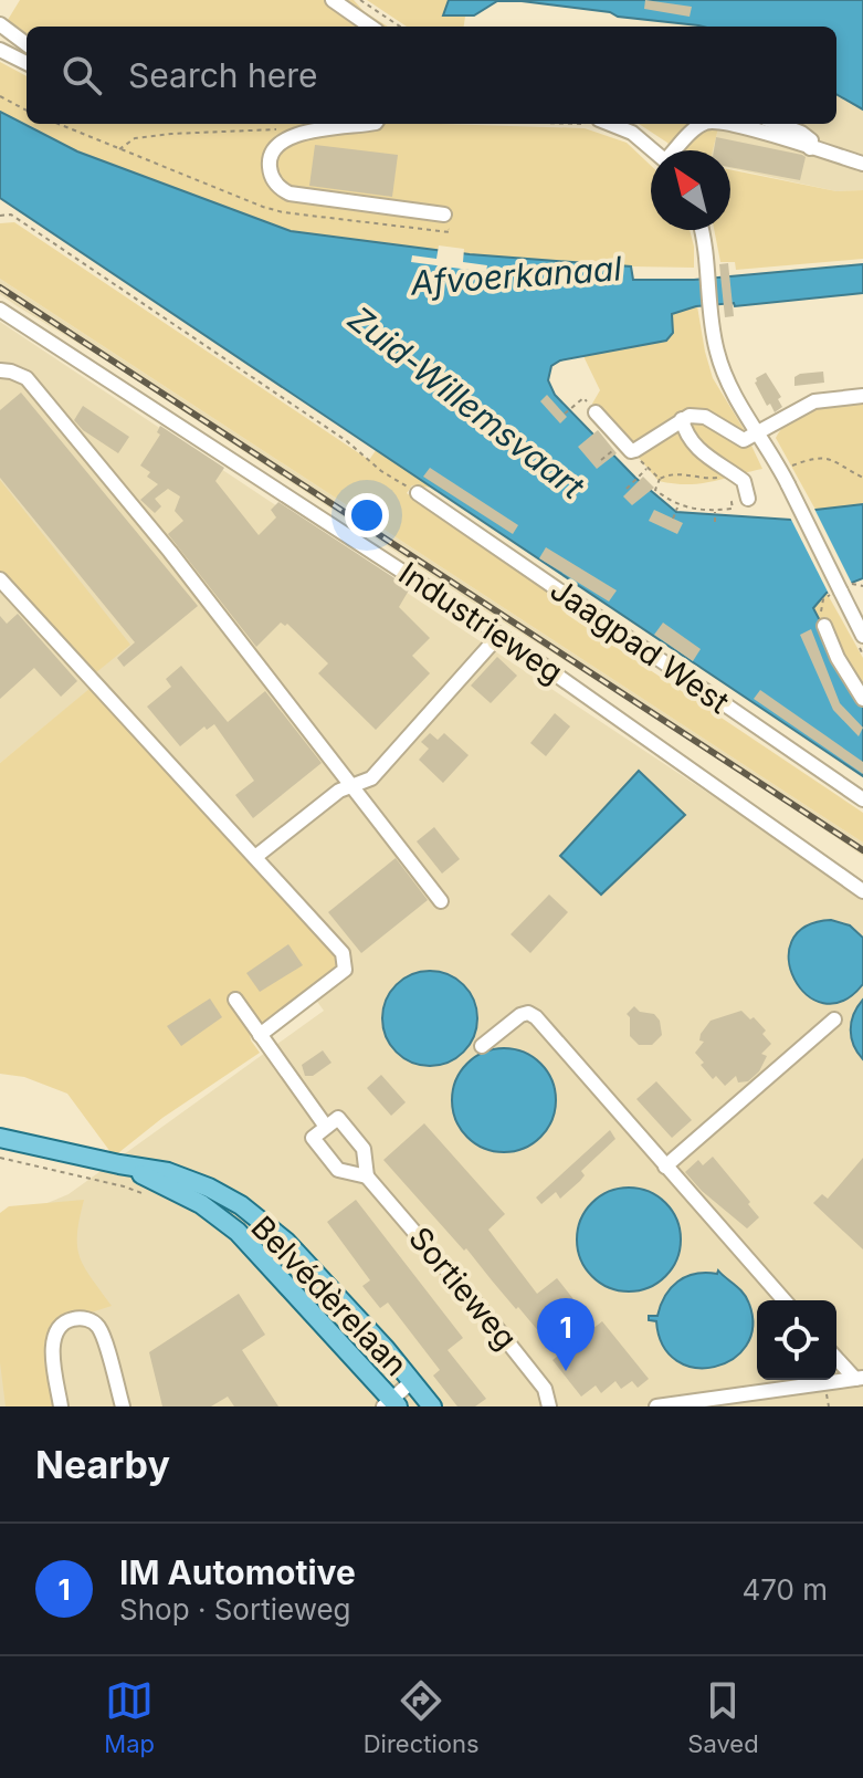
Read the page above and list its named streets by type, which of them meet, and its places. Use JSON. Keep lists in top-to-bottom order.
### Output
{
  "streets": {
    "main road": ["Belvédèrelaan"],
    "street": ["Industrieweg", "Jaagpad West", "Sortieweg"]
  },
  "water": ["Afvoerkanaal", "Zuid-Willemsvaart"],
  "north": "top left",
  "page": {
    "search": "Search here",
    "pins": "1",
    "heading": "Nearby",
    "list": [
      {
        "mark": "1",
        "name": "IM Automotive",
        "note": "Shop · Sortieweg",
        "value": "470 m"
      }
    ],
    "nav": ["Map", "Directions", "Saved"]
  }
}
